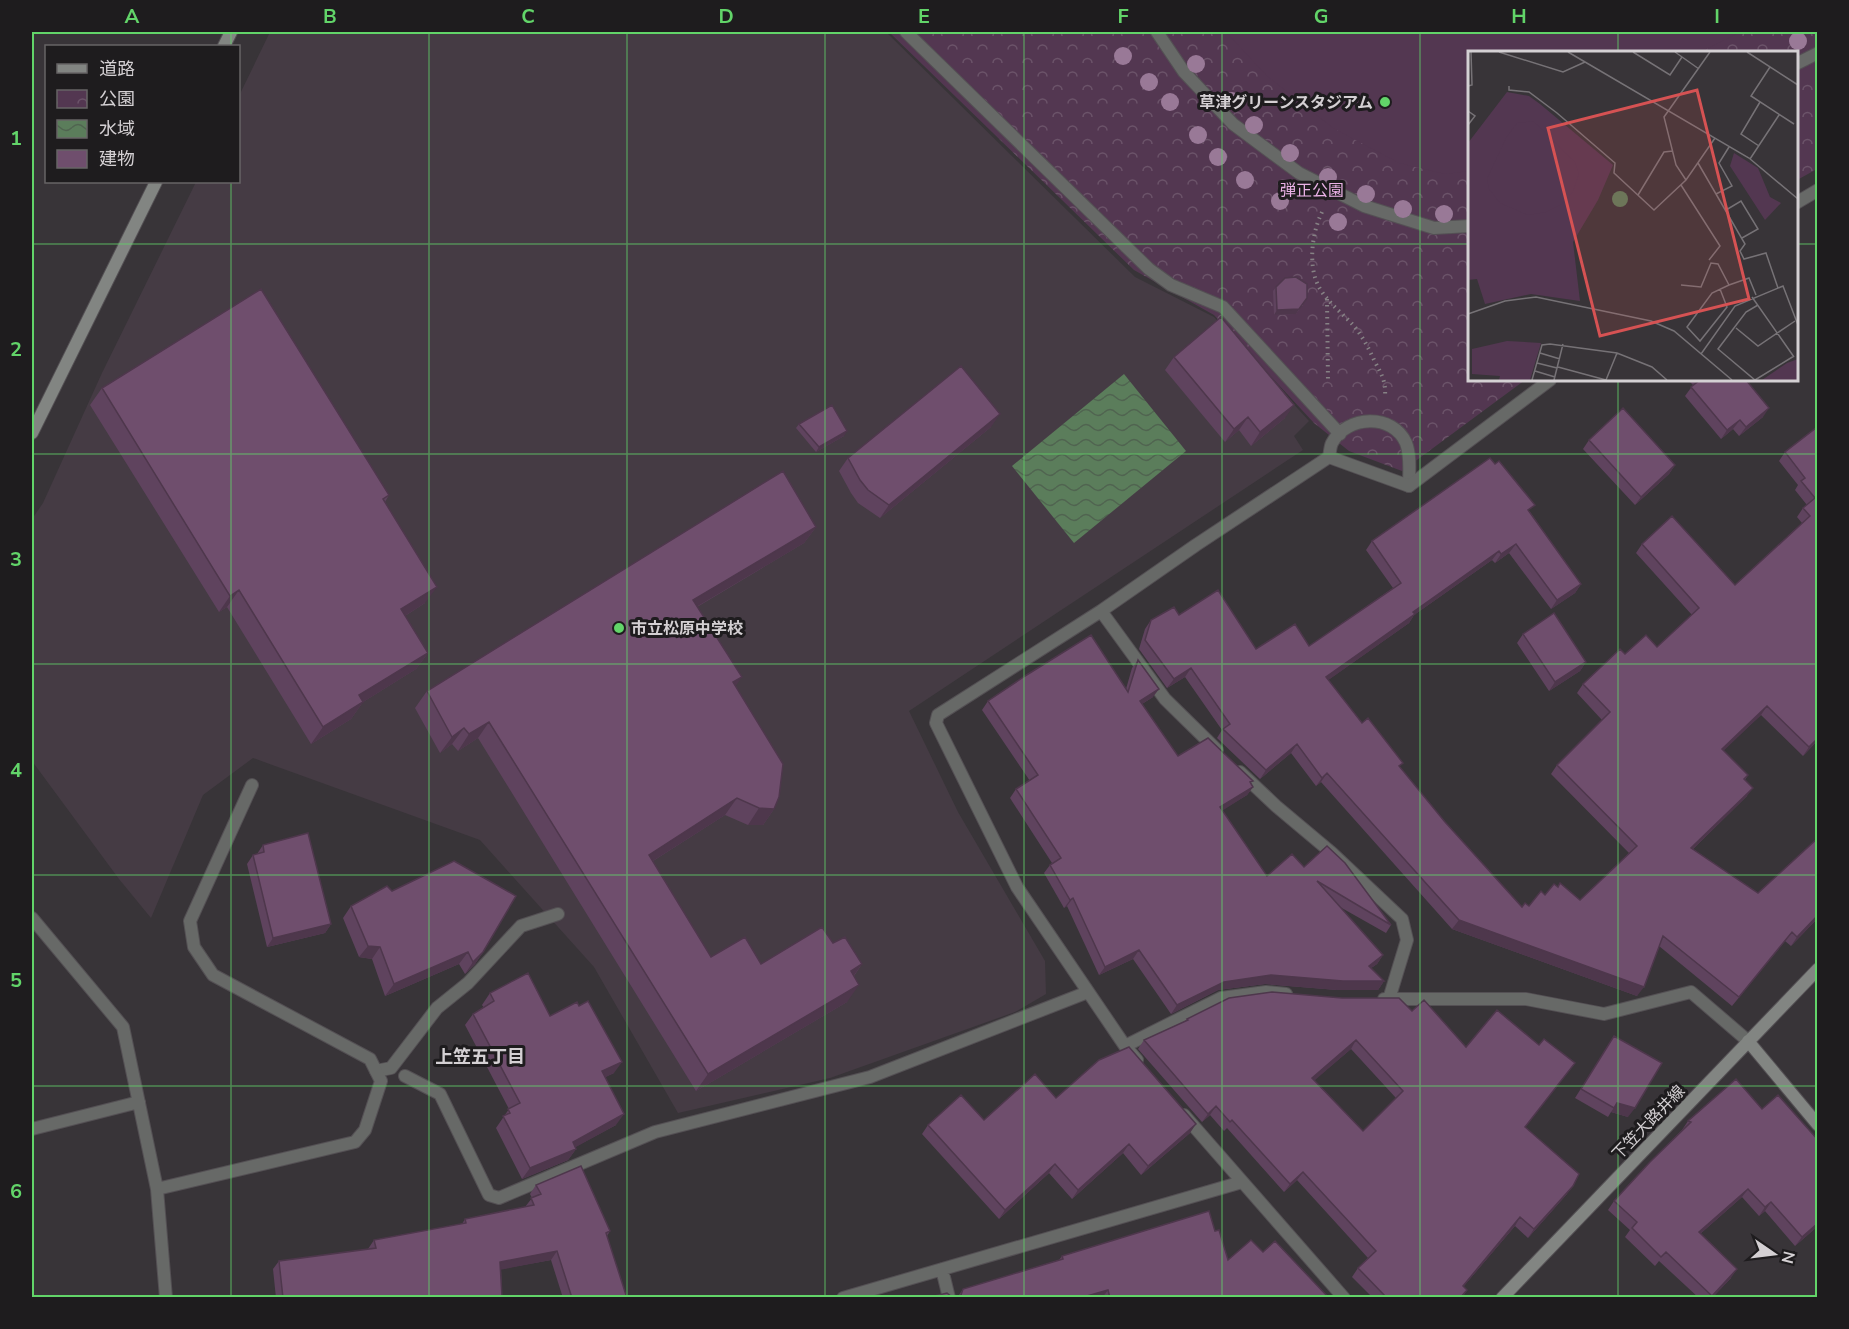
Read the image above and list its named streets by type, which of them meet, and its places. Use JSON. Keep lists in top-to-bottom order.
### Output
{
  "streets": {
    "main road": ["下笠大路井線"]
  },
  "districts": ["上笠五丁目"],
  "parks": ["弾正公園"],
  "places": ["草津グリーンスタジアム", "市立松原中学校"],
  "legend": [
    "道路",
    "公園",
    "水域",
    "建物"
  ],
  "north": "right",
  "grid": {
    "columns": [
      "A",
      "B",
      "C",
      "D",
      "E",
      "F",
      "G",
      "H",
      "I"
    ],
    "rows": [
      "1",
      "2",
      "3",
      "4",
      "5",
      "6"
    ]
  }
}
